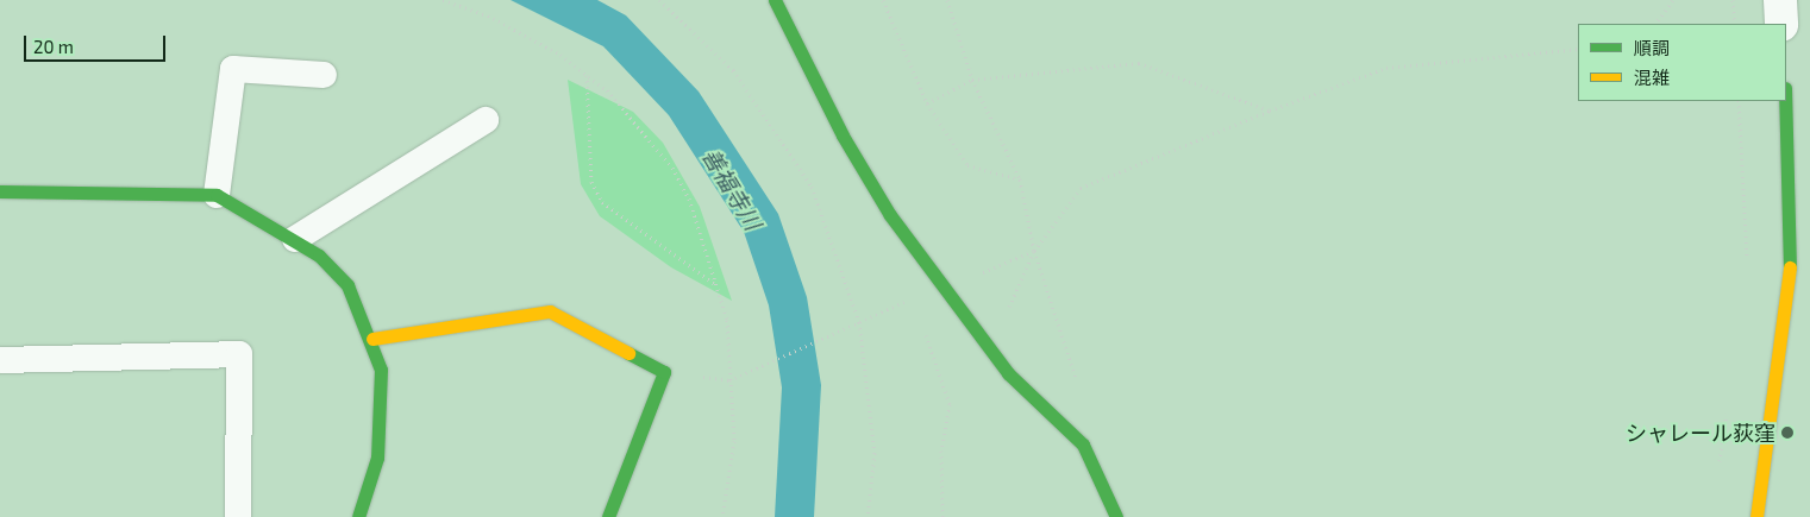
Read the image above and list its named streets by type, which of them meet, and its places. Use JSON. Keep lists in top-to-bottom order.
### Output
{
  "water": ["善福寺川"],
  "places": ["シャレール荻窪"],
  "legend": ["順調", "混雑"],
  "scale_bar": "20 m"
}
